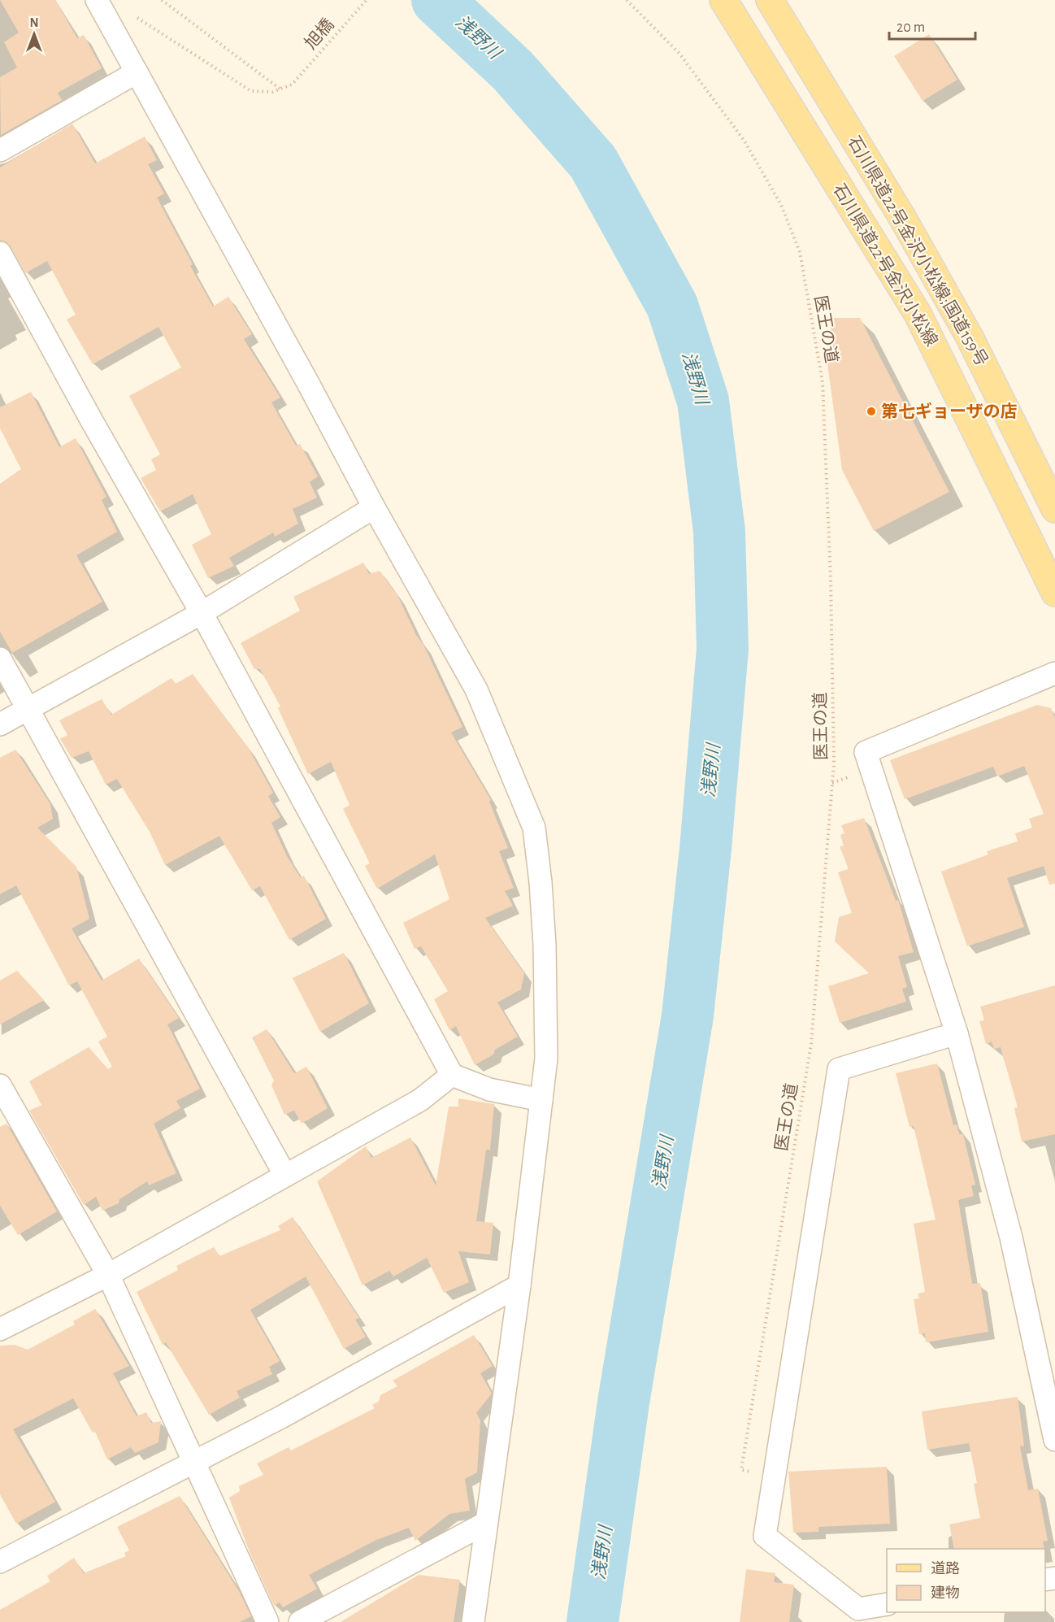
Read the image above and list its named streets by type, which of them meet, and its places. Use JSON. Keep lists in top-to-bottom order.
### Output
{
  "streets": {
    "main road": ["石川県道22号金沢小松線;国道159号", "石川県道22号金沢小松線"],
    "path": ["旭橋", "医王の道"]
  },
  "water": ["浅野川"],
  "places": ["第七ギョーザの店"],
  "legend": ["道路", "建物"],
  "scale_bar": "20 m",
  "north": "top"
}
